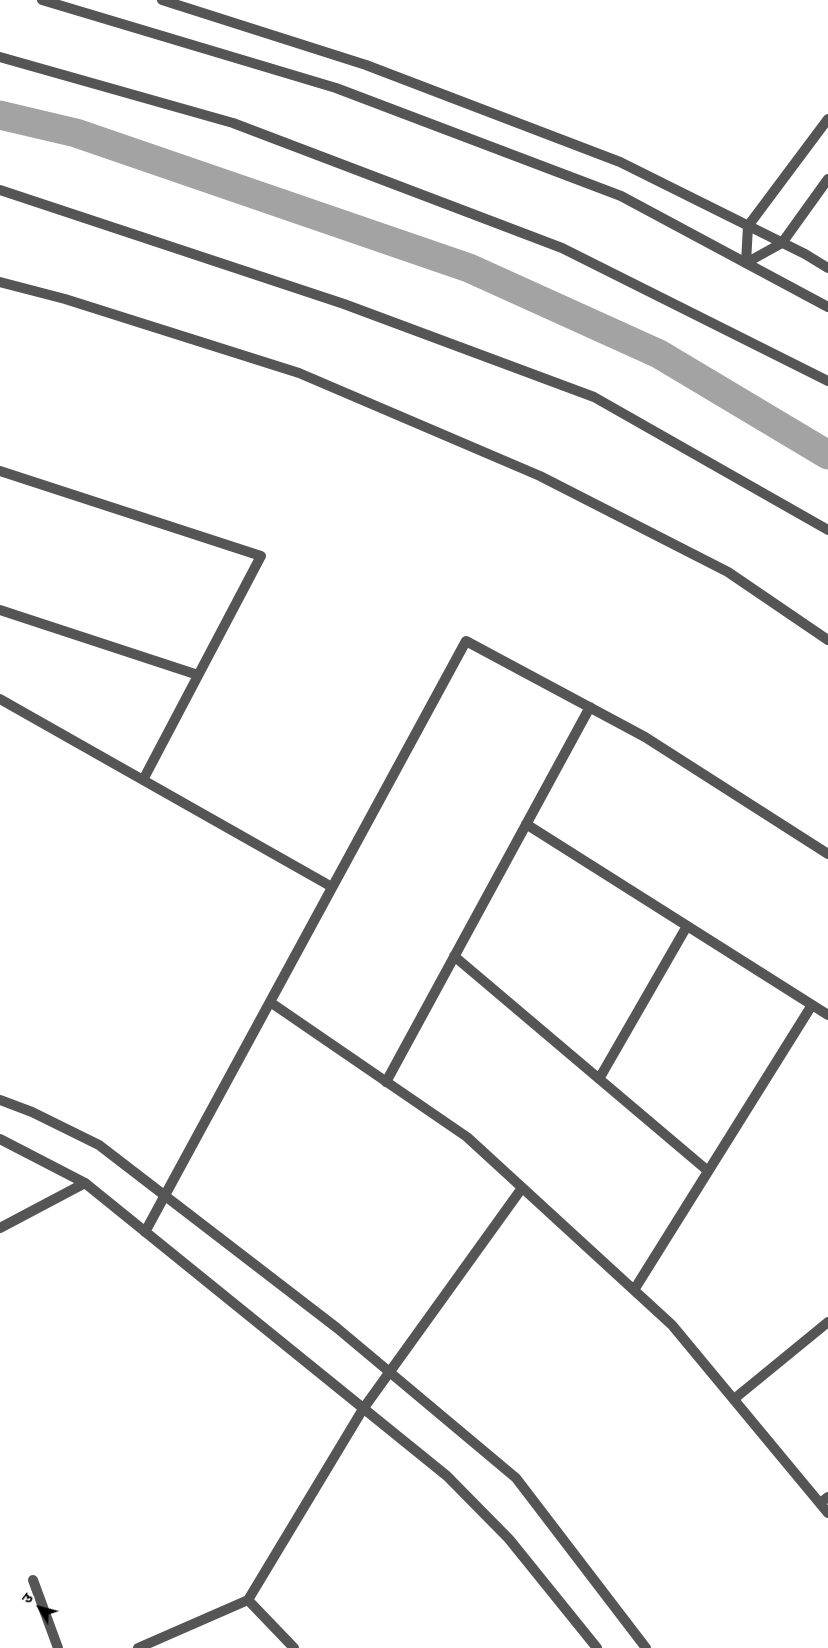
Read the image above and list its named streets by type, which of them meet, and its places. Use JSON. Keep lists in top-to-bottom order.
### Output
{
  "north": "top left"
}
